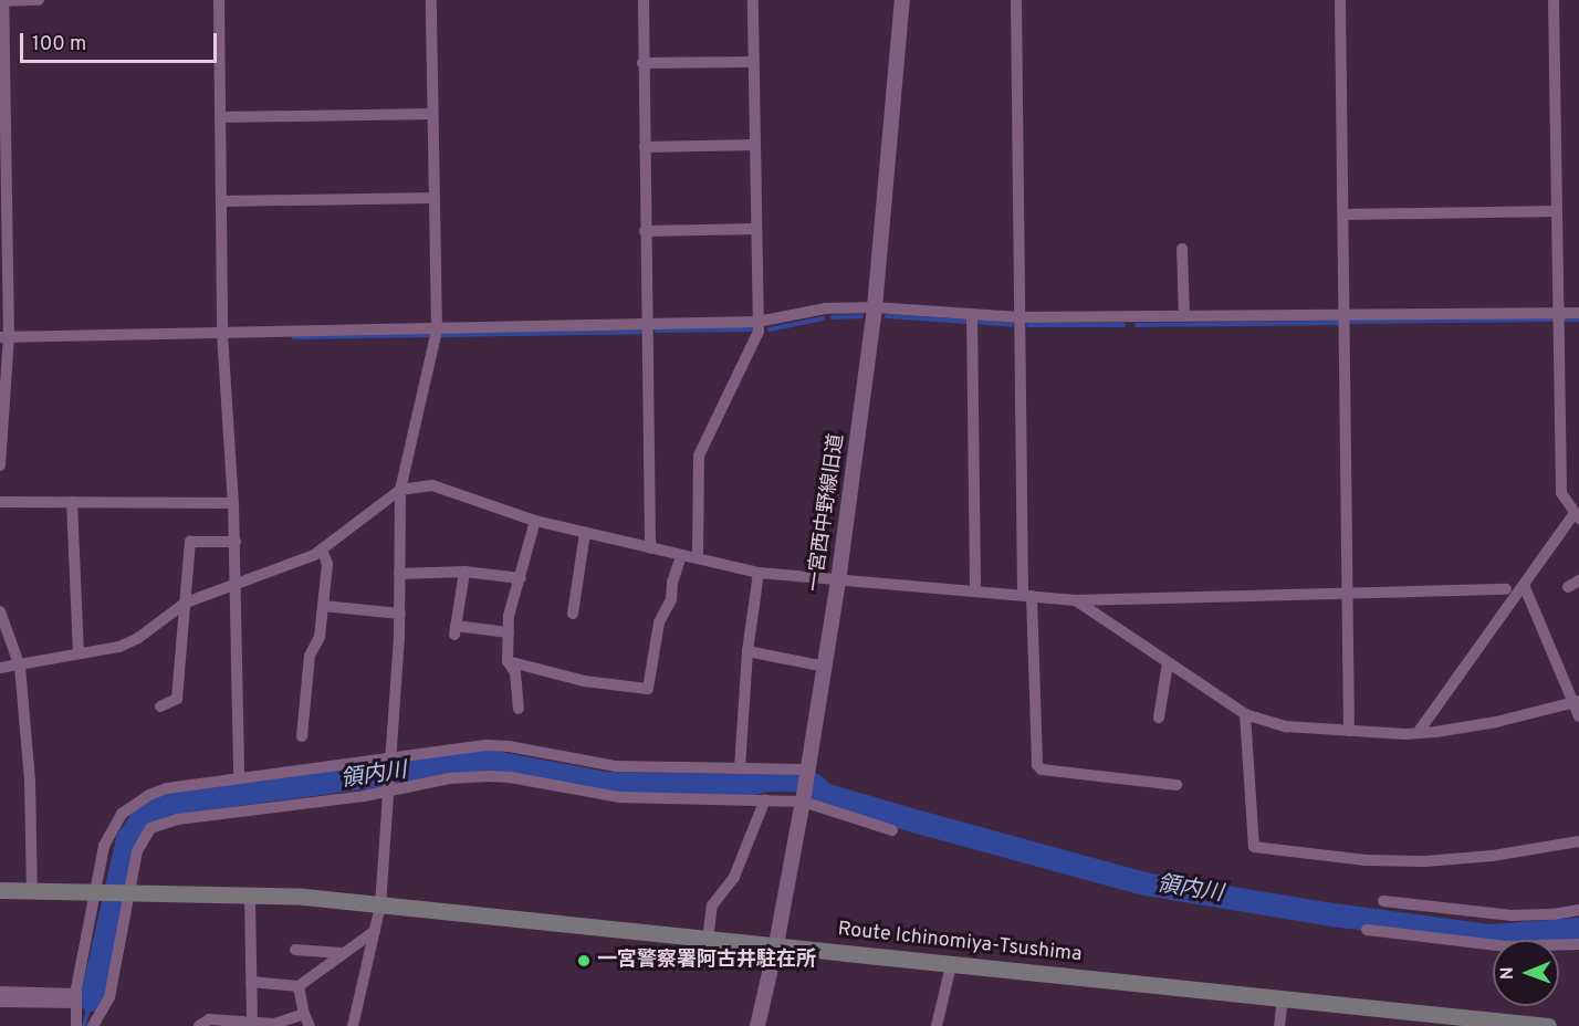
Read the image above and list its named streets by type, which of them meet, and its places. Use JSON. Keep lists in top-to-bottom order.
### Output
{
  "streets": {
    "main road": ["Route Ichinomiya-Tsushima"],
    "street": ["一宮西中野線旧道"]
  },
  "crossings": [
    ["一宮西中野線旧道", "Route Ichinomiya-Tsushima"]
  ],
  "water": ["領内川"],
  "places": ["一宮警察署阿古井駐在所"],
  "scale_bar": "100 m",
  "north": "left"
}
